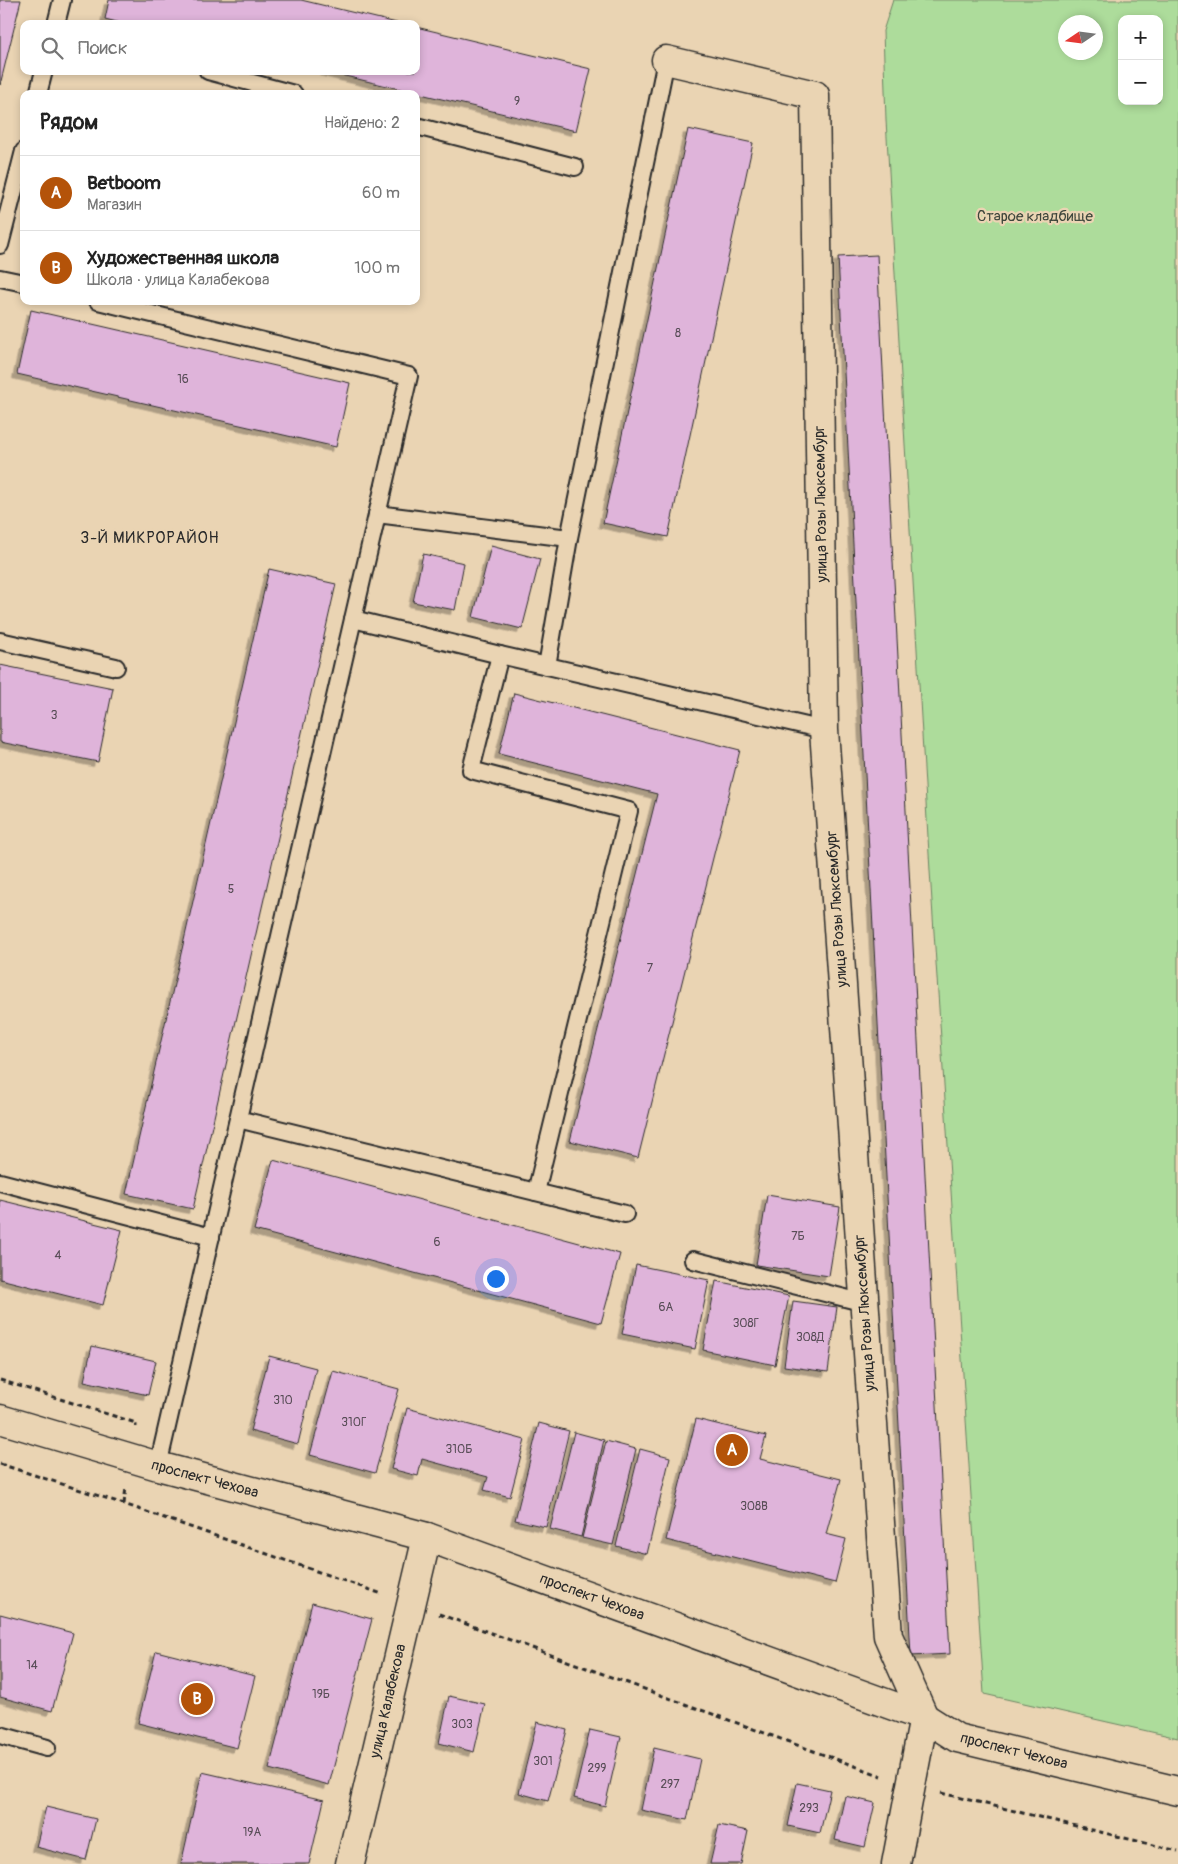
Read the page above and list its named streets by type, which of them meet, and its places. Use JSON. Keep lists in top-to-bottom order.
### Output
{
  "streets": {
    "street": ["улица Розы Люксембург", "проспект Чехова", "улица Калабекова"]
  },
  "crossings": [
    ["улица Розы Люксембург", "проспект Чехова"],
    ["проспект Чехова", "улица Калабекова"]
  ],
  "districts": ["3-Й МИКРОРАЙОН"],
  "parks": ["Старое кладбище"],
  "house_numbers": [
    "9",
    "8",
    "16",
    "3",
    "5",
    "7",
    "7Б",
    "6",
    "4",
    "6А",
    "308Г",
    "308Д",
    "310",
    "310Г",
    "310Б",
    "308В",
    "14",
    "19Б",
    "303",
    "301",
    "299",
    "297",
    "293",
    "19А"
  ],
  "north": "left",
  "page": {
    "map_buttons": ["+", "−"],
    "search": "Поиск",
    "heading": ["Рядом", "Найдено: 2"],
    "list": [
      {
        "mark": "A",
        "name": "Betboom",
        "note": "Магазин",
        "value": "60 m"
      },
      {
        "mark": "B",
        "name": "Художественная школа",
        "note": "Школа · улица Калабекова",
        "value": "100 m"
      }
    ],
    "pins": ["A", "B"]
  }
}
